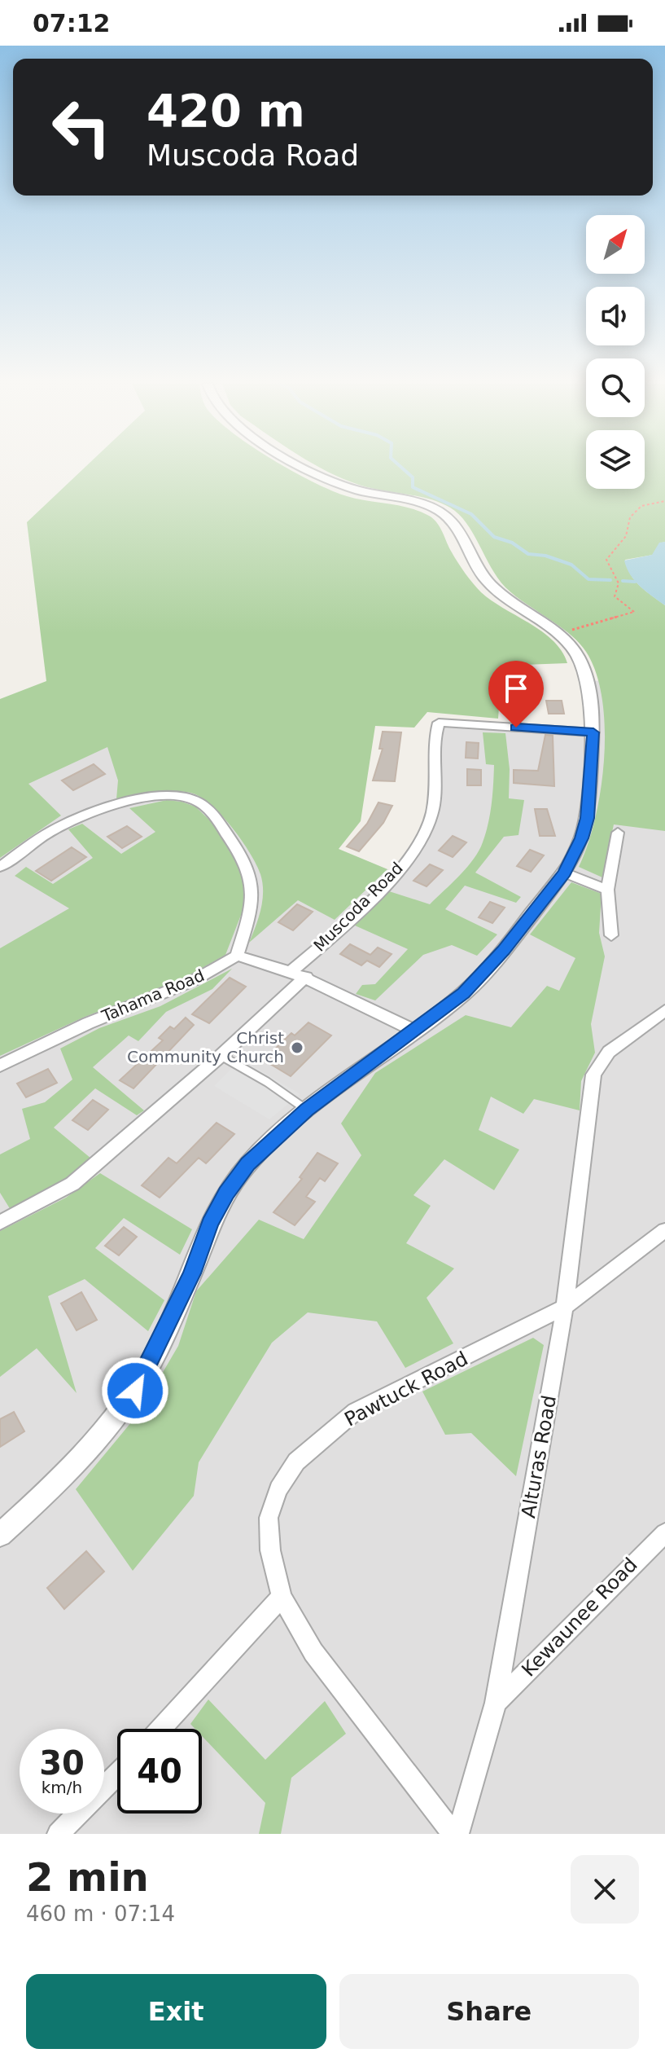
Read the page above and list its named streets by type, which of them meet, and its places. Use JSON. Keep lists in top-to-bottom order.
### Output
{
  "streets": {
    "street": [
      "Muscoda Road",
      "Tahama Road",
      "Pawtuck Road",
      "Alturas Road",
      "Kewaunee Road"
    ]
  },
  "crossings": [
    ["Pawtuck Road", "Alturas Road"],
    ["Alturas Road", "Kewaunee Road"]
  ],
  "places": ["Christ Community Church"],
  "north": "top right",
  "page": {
    "status": "07:12",
    "turn": ["420 m", "Muscoda Road"],
    "speed": "30 km/h",
    "limit": "40",
    "heading": ["2 min", "460 m · 07:14"],
    "buttons": ["Exit", "Share"]
  }
}
